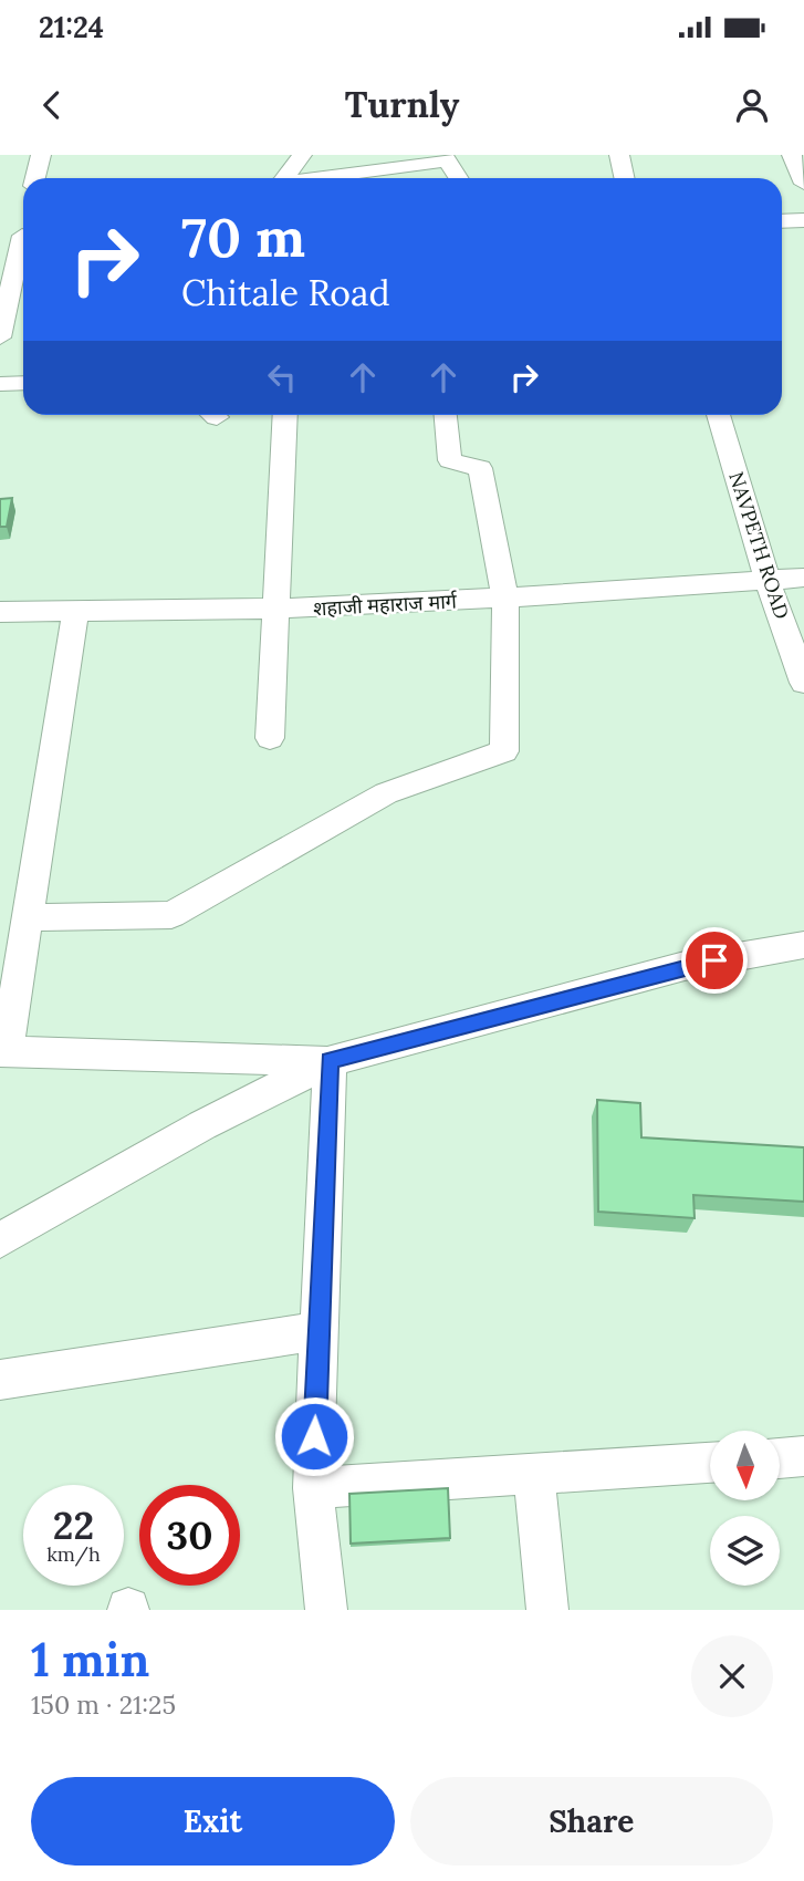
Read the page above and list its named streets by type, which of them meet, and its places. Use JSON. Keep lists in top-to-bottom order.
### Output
{
  "streets": {
    "street": ["NAVPETH ROAD", "शहाजी महाराज मार्ग"]
  },
  "crossings": [
    ["NAVPETH ROAD", "शहाजी महाराज मार्ग"]
  ],
  "north": "bottom",
  "page": {
    "status": "21:24",
    "header": "Turnly",
    "turn": ["70 m", "Chitale Road"],
    "speed": "22 km/h",
    "limit": "30",
    "heading": ["1 min", "150 m · 21:25"],
    "buttons": ["Exit", "Share"]
  }
}
